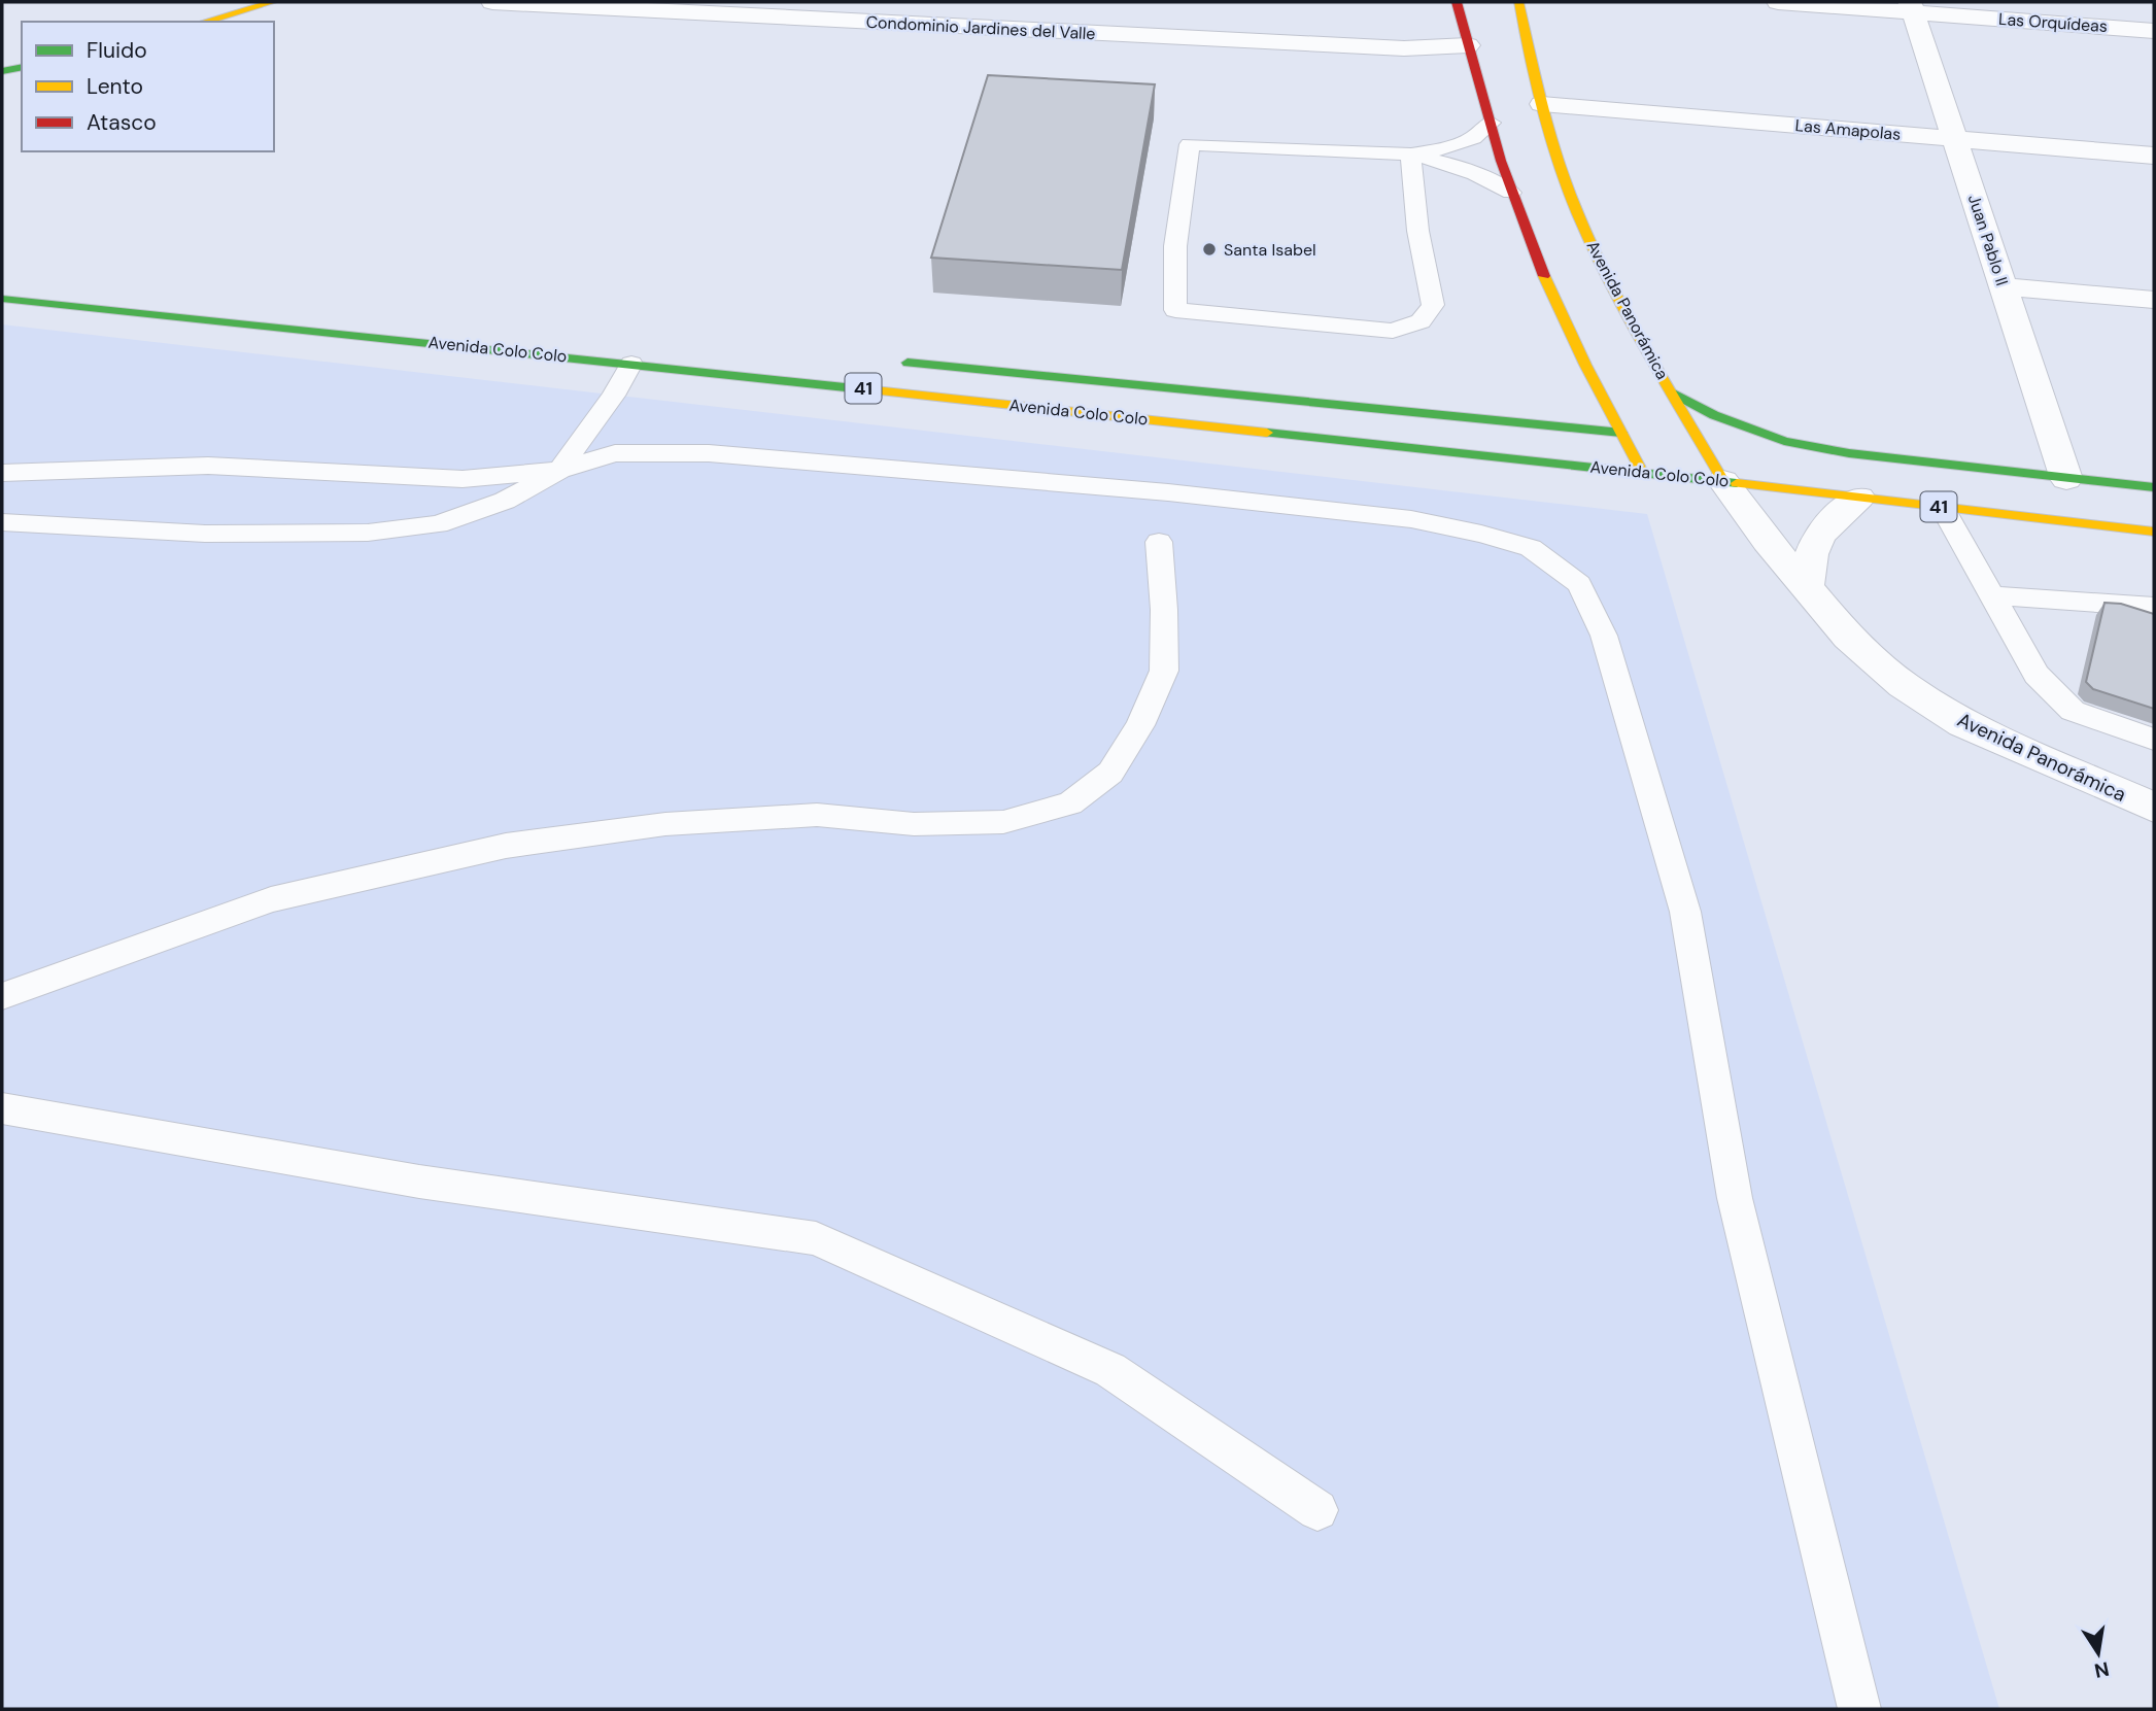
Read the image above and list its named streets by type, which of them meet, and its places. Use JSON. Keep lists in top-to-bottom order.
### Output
{
  "streets": {
    "street": [
      "Las Orquídeas",
      "Condominio Jardines del Valle",
      "Las Amapolas",
      "Juan Pablo II",
      "Avenida Panorámica",
      "Avenida Colo Colo",
      "41"
    ]
  },
  "crossings": [
    ["Las Orquídeas", "Juan Pablo II"],
    ["Las Amapolas", "Juan Pablo II"],
    ["Las Amapolas", "Avenida Panorámica"],
    ["Avenida Panorámica", "Avenida Colo Colo"]
  ],
  "places": ["Santa Isabel"],
  "legend": ["Fluido", "Lento", "Atasco"],
  "north": "bottom"
}
